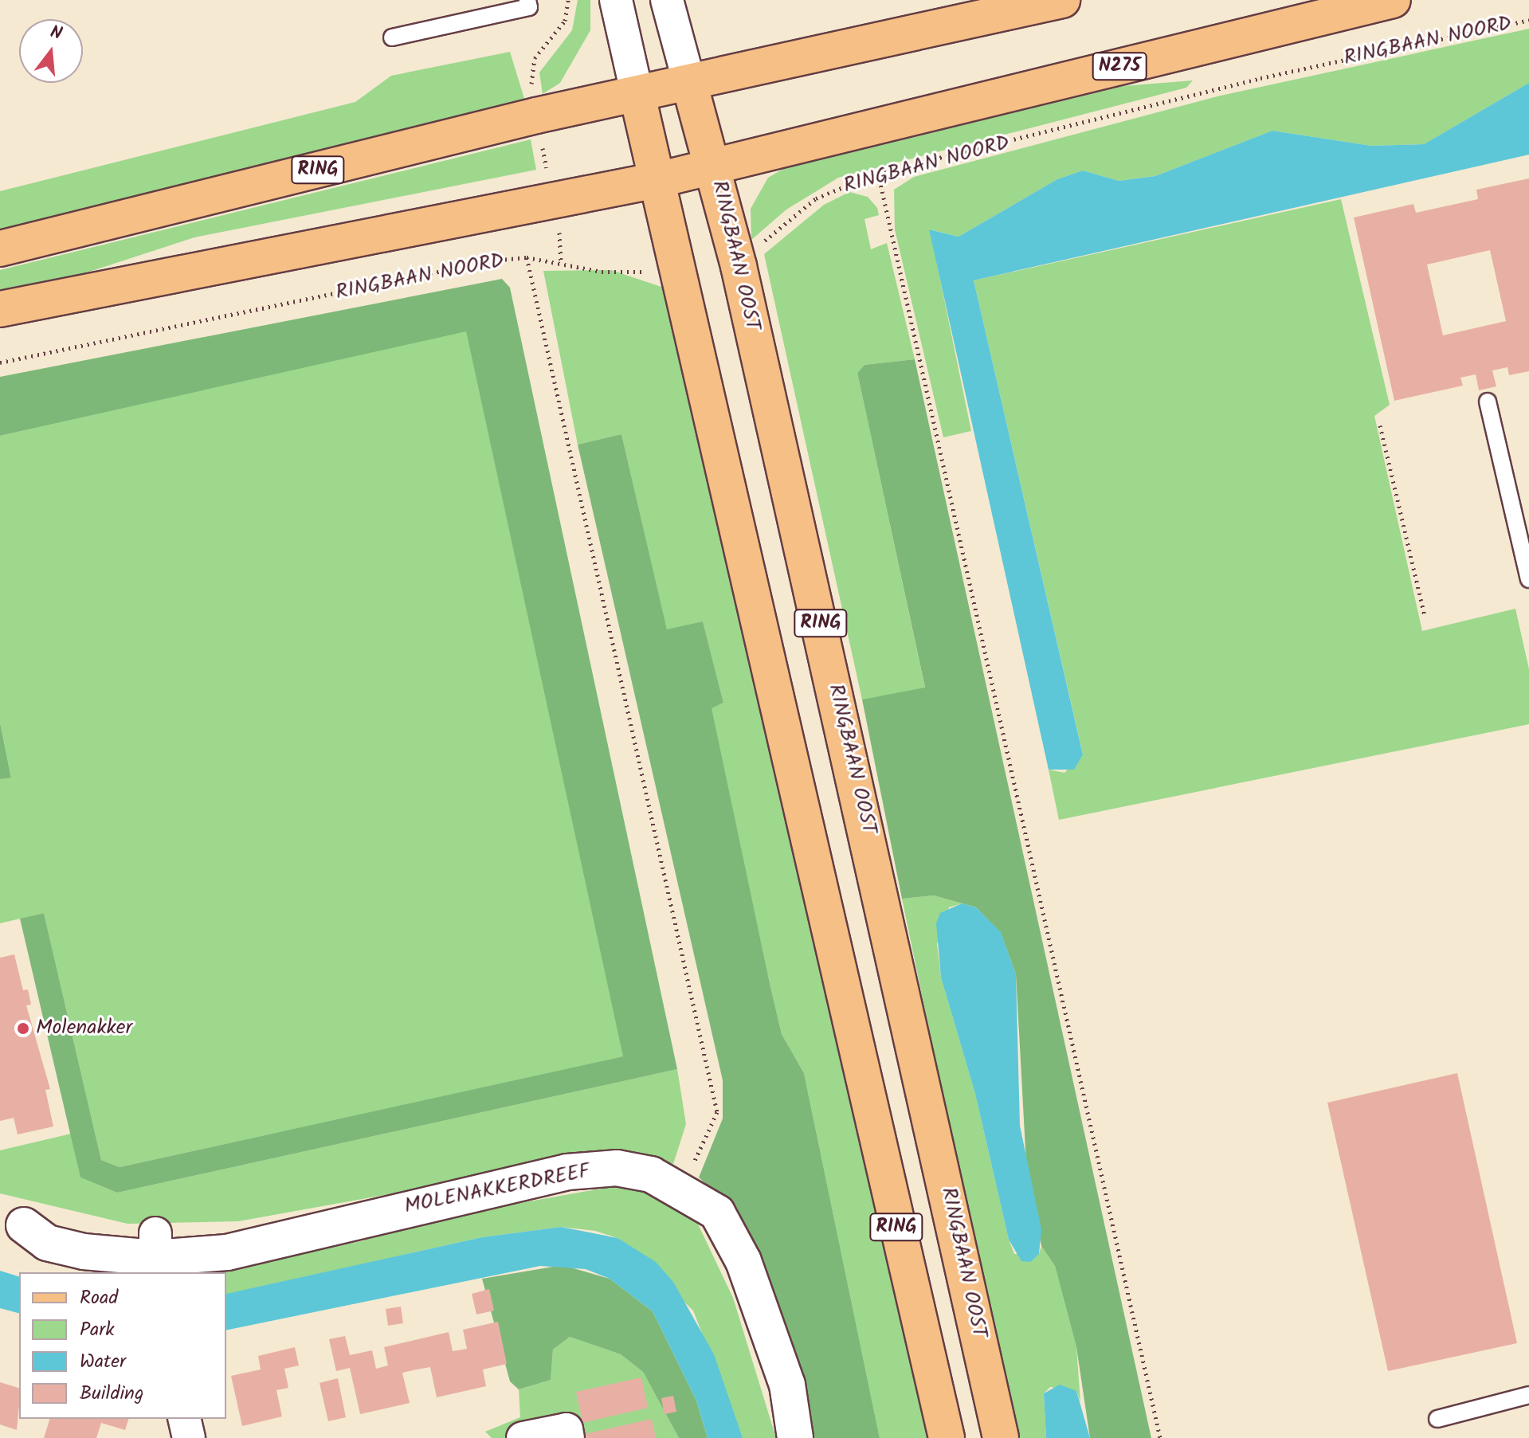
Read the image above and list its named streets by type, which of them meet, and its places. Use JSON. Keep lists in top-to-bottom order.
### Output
{
  "streets": {
    "main road": ["N275", "RING", "RINGBAAN OOST"],
    "street": ["MOLENAKKERDREEF"],
    "path": ["RINGBAAN NOORD"]
  },
  "crossings": [
    ["RINGBAAN NOORD", "RING"],
    ["RINGBAAN NOORD", "RINGBAAN OOST"],
    ["N275", "RINGBAAN OOST"],
    ["RING", "RINGBAAN OOST"]
  ],
  "places": ["Molenakker"],
  "legend": [
    "Road",
    "Park",
    "Water",
    "Building"
  ],
  "north": "top"
}
